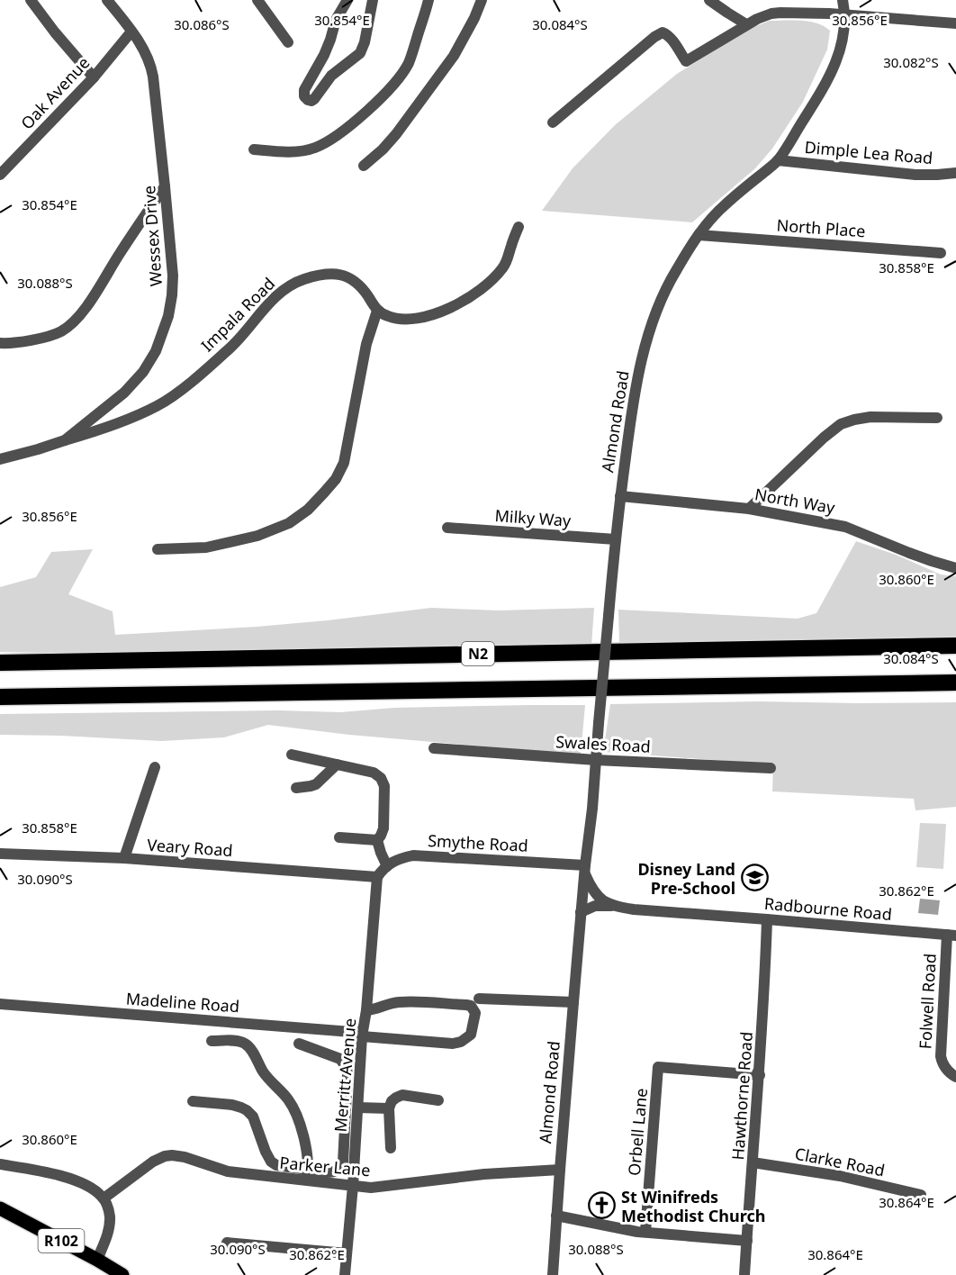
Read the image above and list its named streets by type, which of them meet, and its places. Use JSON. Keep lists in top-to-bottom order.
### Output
{
  "streets": {
    "highway": ["N2"],
    "main road": ["R102"],
    "street": [
      "Oak Avenue",
      "Dimple Lea Road",
      "North Place",
      "Wessex Drive",
      "Impala Road",
      "Almond Road",
      "North Way",
      "Milky Way",
      "Swales Road",
      "Smythe Road",
      "Veary Road",
      "Radbourne Road",
      "Folwell Road",
      "Madeline Road",
      "Merritt Avenue",
      "Hawthorne Road",
      "Orbell Lane",
      "Clarke Road",
      "Parker Lane"
    ]
  },
  "crossings": [
    ["Oak Avenue", "Wessex Drive"],
    ["Dimple Lea Road", "Almond Road"],
    ["North Place", "Almond Road"],
    ["Wessex Drive", "Impala Road"],
    ["Almond Road", "North Way"],
    ["Almond Road", "Milky Way"],
    ["Almond Road", "Swales Road"],
    ["Almond Road", "Smythe Road"],
    ["Almond Road", "Parker Lane"],
    ["Smythe Road", "Veary Road"],
    ["Smythe Road", "Merritt Avenue"],
    ["Veary Road", "Merritt Avenue"],
    ["Radbourne Road", "Folwell Road"],
    ["Radbourne Road", "Hawthorne Road"],
    ["Madeline Road", "Merritt Avenue"],
    ["Merritt Avenue", "Parker Lane"],
    ["Hawthorne Road", "Orbell Lane"],
    ["Hawthorne Road", "Clarke Road"]
  ],
  "places": {
    "school or university": ["Disney Land Pre-School"],
    "church": ["St Winifreds Methodist Church"]
  },
  "coordinates": [
    "30.854°E",
    "30.856°E",
    "30.086°S",
    "30.084°S",
    "30.082°S",
    "30.858°E",
    "30.088°S",
    "30.860°E",
    "30.090°S",
    "30.862°E",
    "30.864°E"
  ]
}
